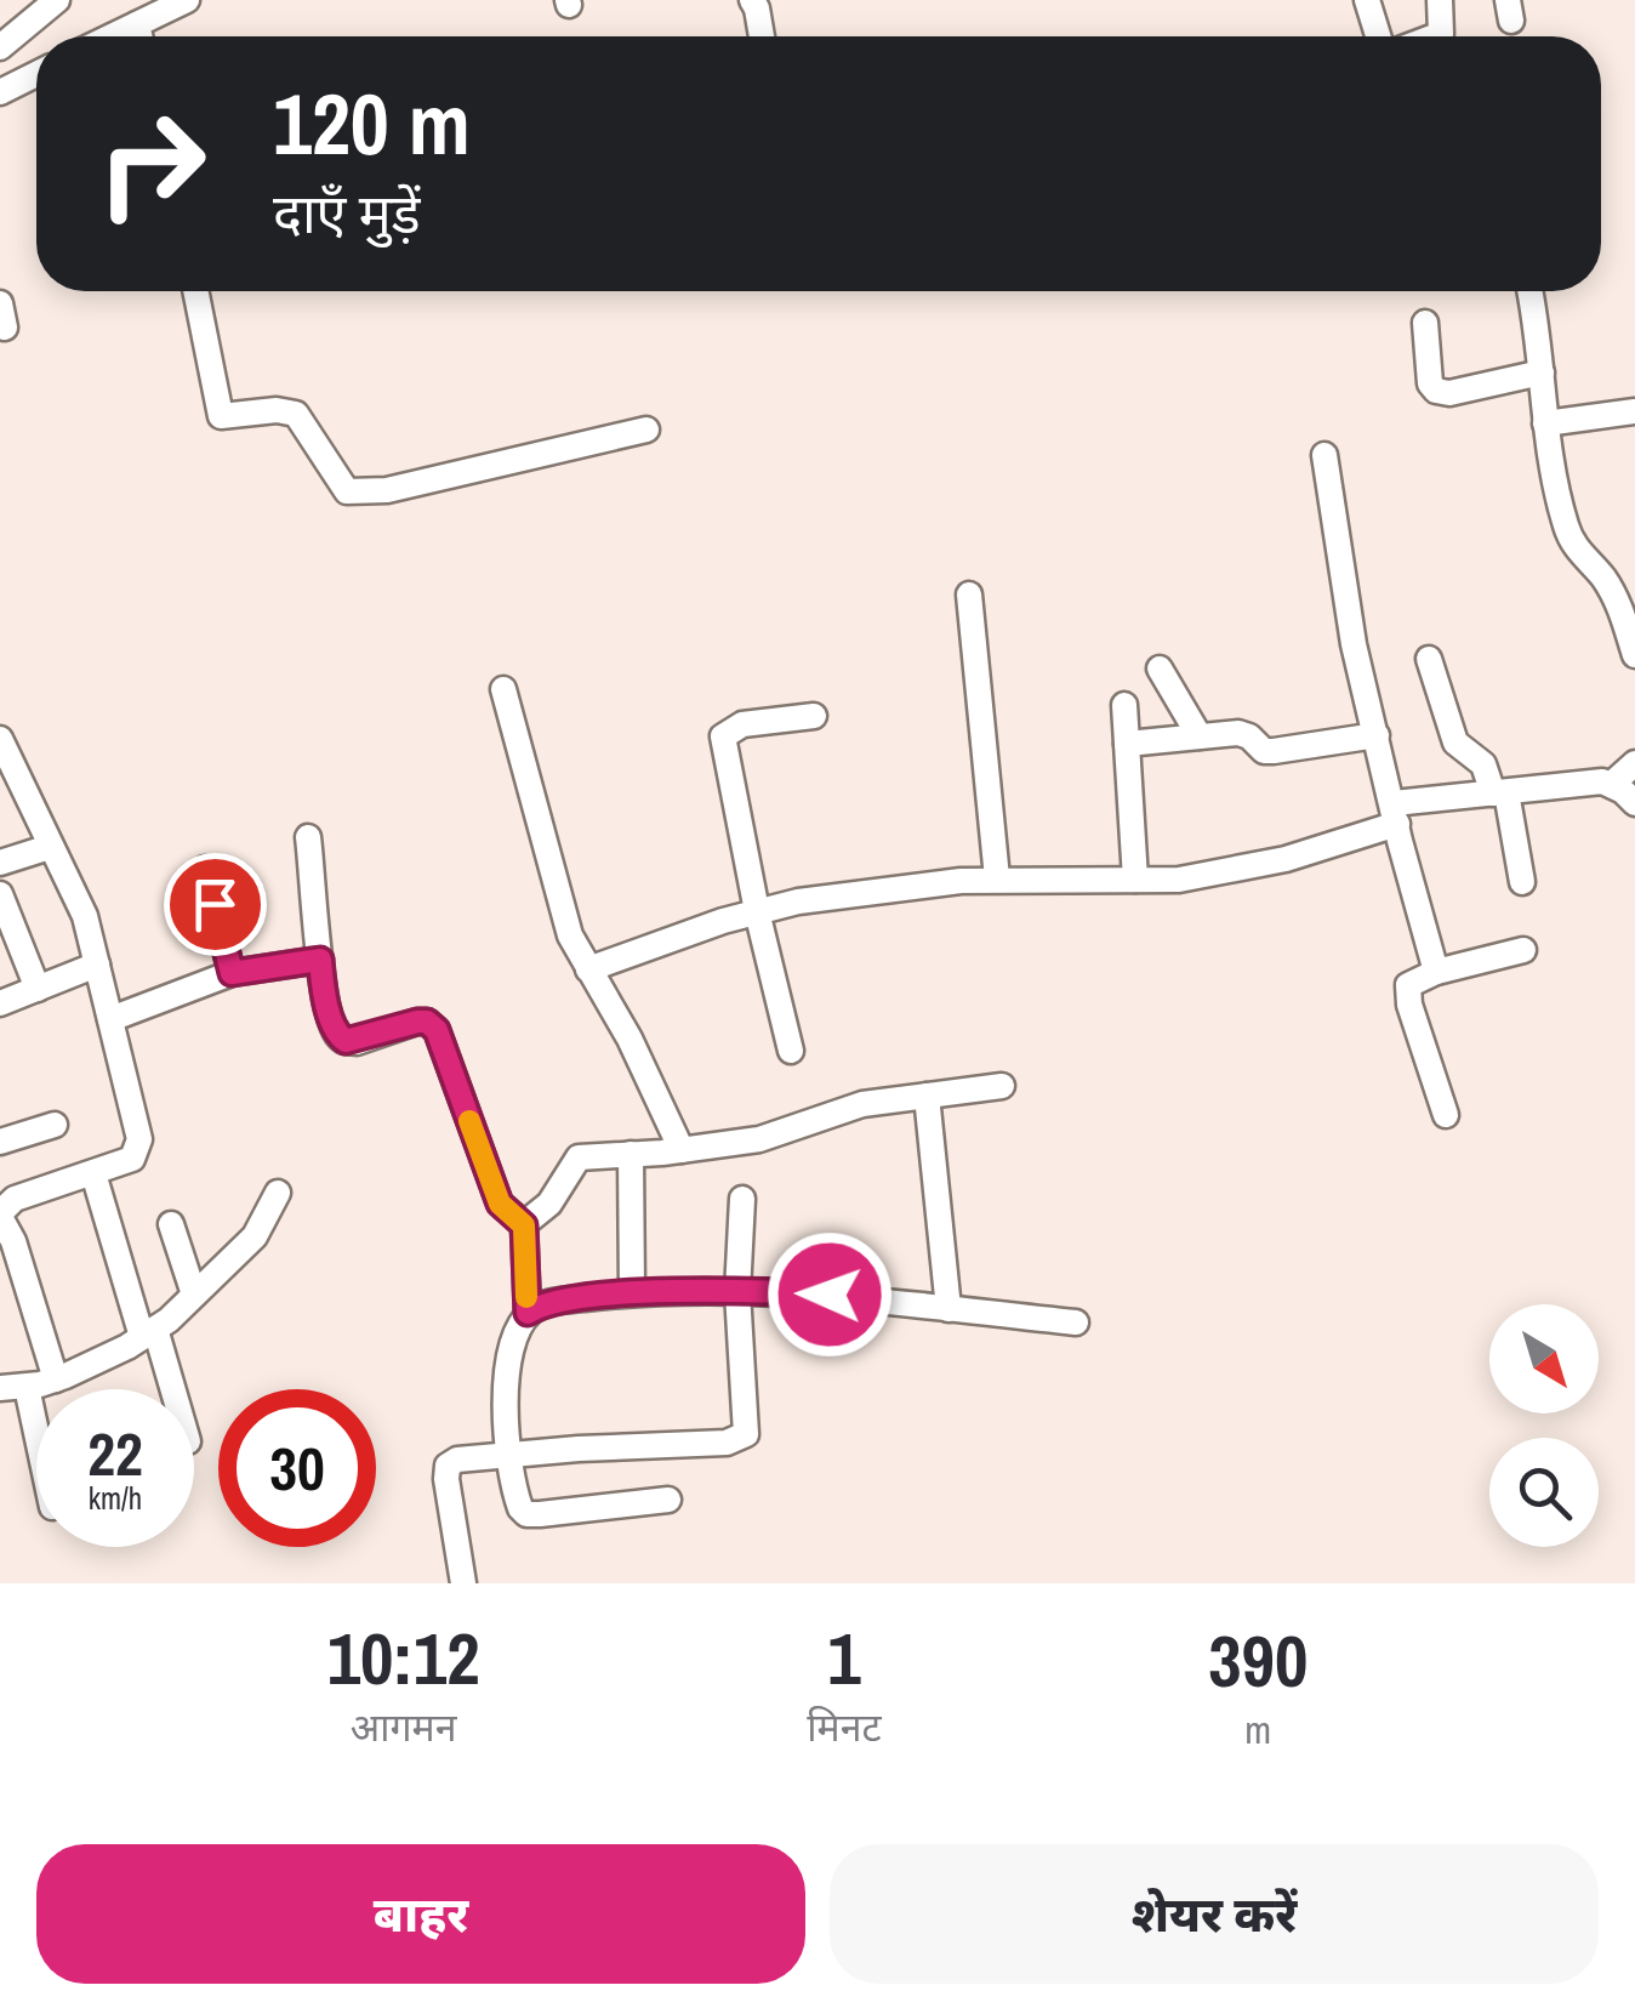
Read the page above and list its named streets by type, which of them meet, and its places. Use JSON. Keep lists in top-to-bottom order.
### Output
{
  "north": "bottom right",
  "page": {
    "turn": ["120 m", "दाएँ मुड़ें"],
    "speed": "22 km/h",
    "limit": "30",
    "eta": [
      "10:12",
      "आगमन",
      "1",
      "मिनट",
      "390",
      "m"
    ],
    "buttons": ["बाहर", "शेयर करें"]
  }
}
